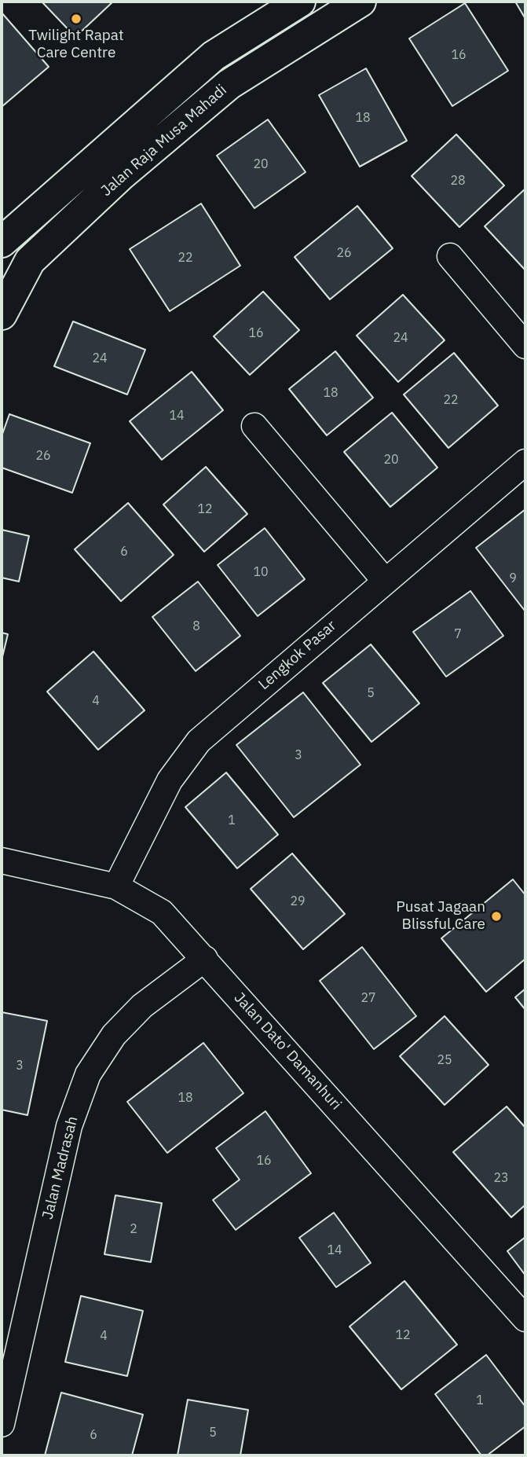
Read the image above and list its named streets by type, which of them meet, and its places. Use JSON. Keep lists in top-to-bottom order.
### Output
{
  "streets": {
    "main road": ["Jalan Raja Musa Mahadi"],
    "street": ["Lengkok Pasar", "Jalan Dato' Damanhuri", "Jalan Madrasah"]
  },
  "crossings": [
    ["Lengkok Pasar", "Jalan Dato' Damanhuri"],
    ["Jalan Dato' Damanhuri", "Jalan Madrasah"]
  ],
  "places": ["Twilight Rapat Care Centre", "Pusat Jagaan Blissful Care"],
  "house_numbers": [
    "16",
    "18",
    "20",
    "28",
    "26",
    "22",
    "16",
    "24",
    "24",
    "18",
    "22",
    "14",
    "26",
    "20",
    "12",
    "6",
    "10",
    "9",
    "8",
    "7",
    "5",
    "4",
    "3",
    "1",
    "29",
    "27",
    "25",
    "3",
    "18",
    "16",
    "23",
    "2",
    "14",
    "12",
    "4",
    "1",
    "5",
    "6"
  ]
}
